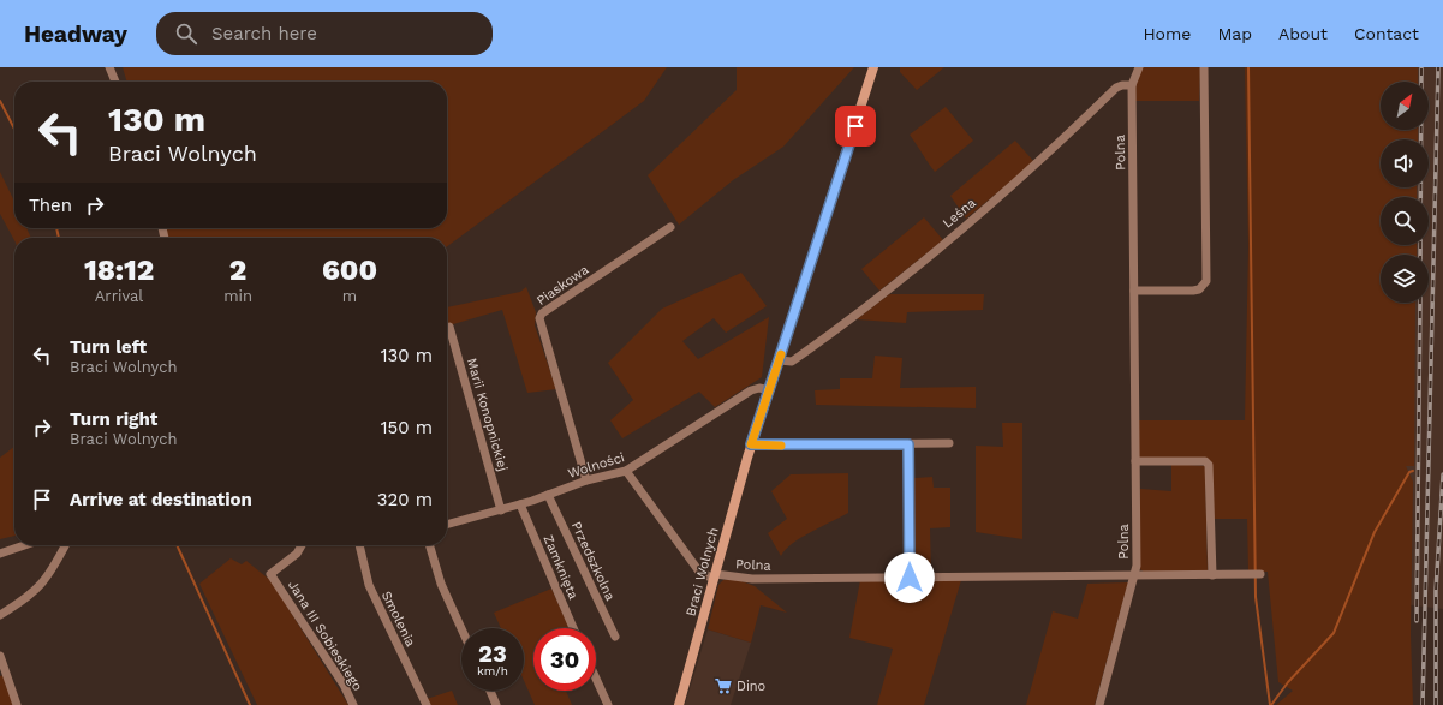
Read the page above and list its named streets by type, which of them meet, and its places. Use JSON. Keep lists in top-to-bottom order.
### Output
{
  "streets": {
    "main road": ["Braci Wolnych"],
    "street": [
      "Polna",
      "Leśna",
      "Piaskowa",
      "Marii Konopnickiej",
      "Wolności",
      "Przedszkolna",
      "Zamknięta",
      "Smolenia",
      "Jana III Sobieskiego"
    ]
  },
  "crossings": [
    ["Polna", "Leśna"],
    ["Polna", "Braci Wolnych"],
    ["Leśna", "Braci Wolnych"],
    ["Piaskowa", "Wolności"],
    ["Marii Konopnickiej", "Wolności"],
    ["Wolności", "Przedszkolna"],
    ["Wolności", "Zamknięta"],
    ["Wolności", "Braci Wolnych"]
  ],
  "places": {
    "supermarket": ["Dino"]
  },
  "north": "top right",
  "page": {
    "header": "Headway",
    "search": "Search here",
    "nav": [
      "Home",
      "Map",
      "About",
      "Contact"
    ],
    "turn": ["130 m", "Braci Wolnych"],
    "then": "Then",
    "eta": [
      "18:12",
      "Arrival",
      "2",
      "min",
      "600",
      "m"
    ],
    "list": [
      {
        "name": "Turn left",
        "note": "Braci Wolnych",
        "value": "130 m"
      },
      {
        "name": "Turn right",
        "note": "Braci Wolnych",
        "value": "150 m"
      },
      {
        "name": "Arrive at destination",
        "value": "320 m"
      }
    ],
    "speed": "23 km/h",
    "limit": "30"
  }
}
